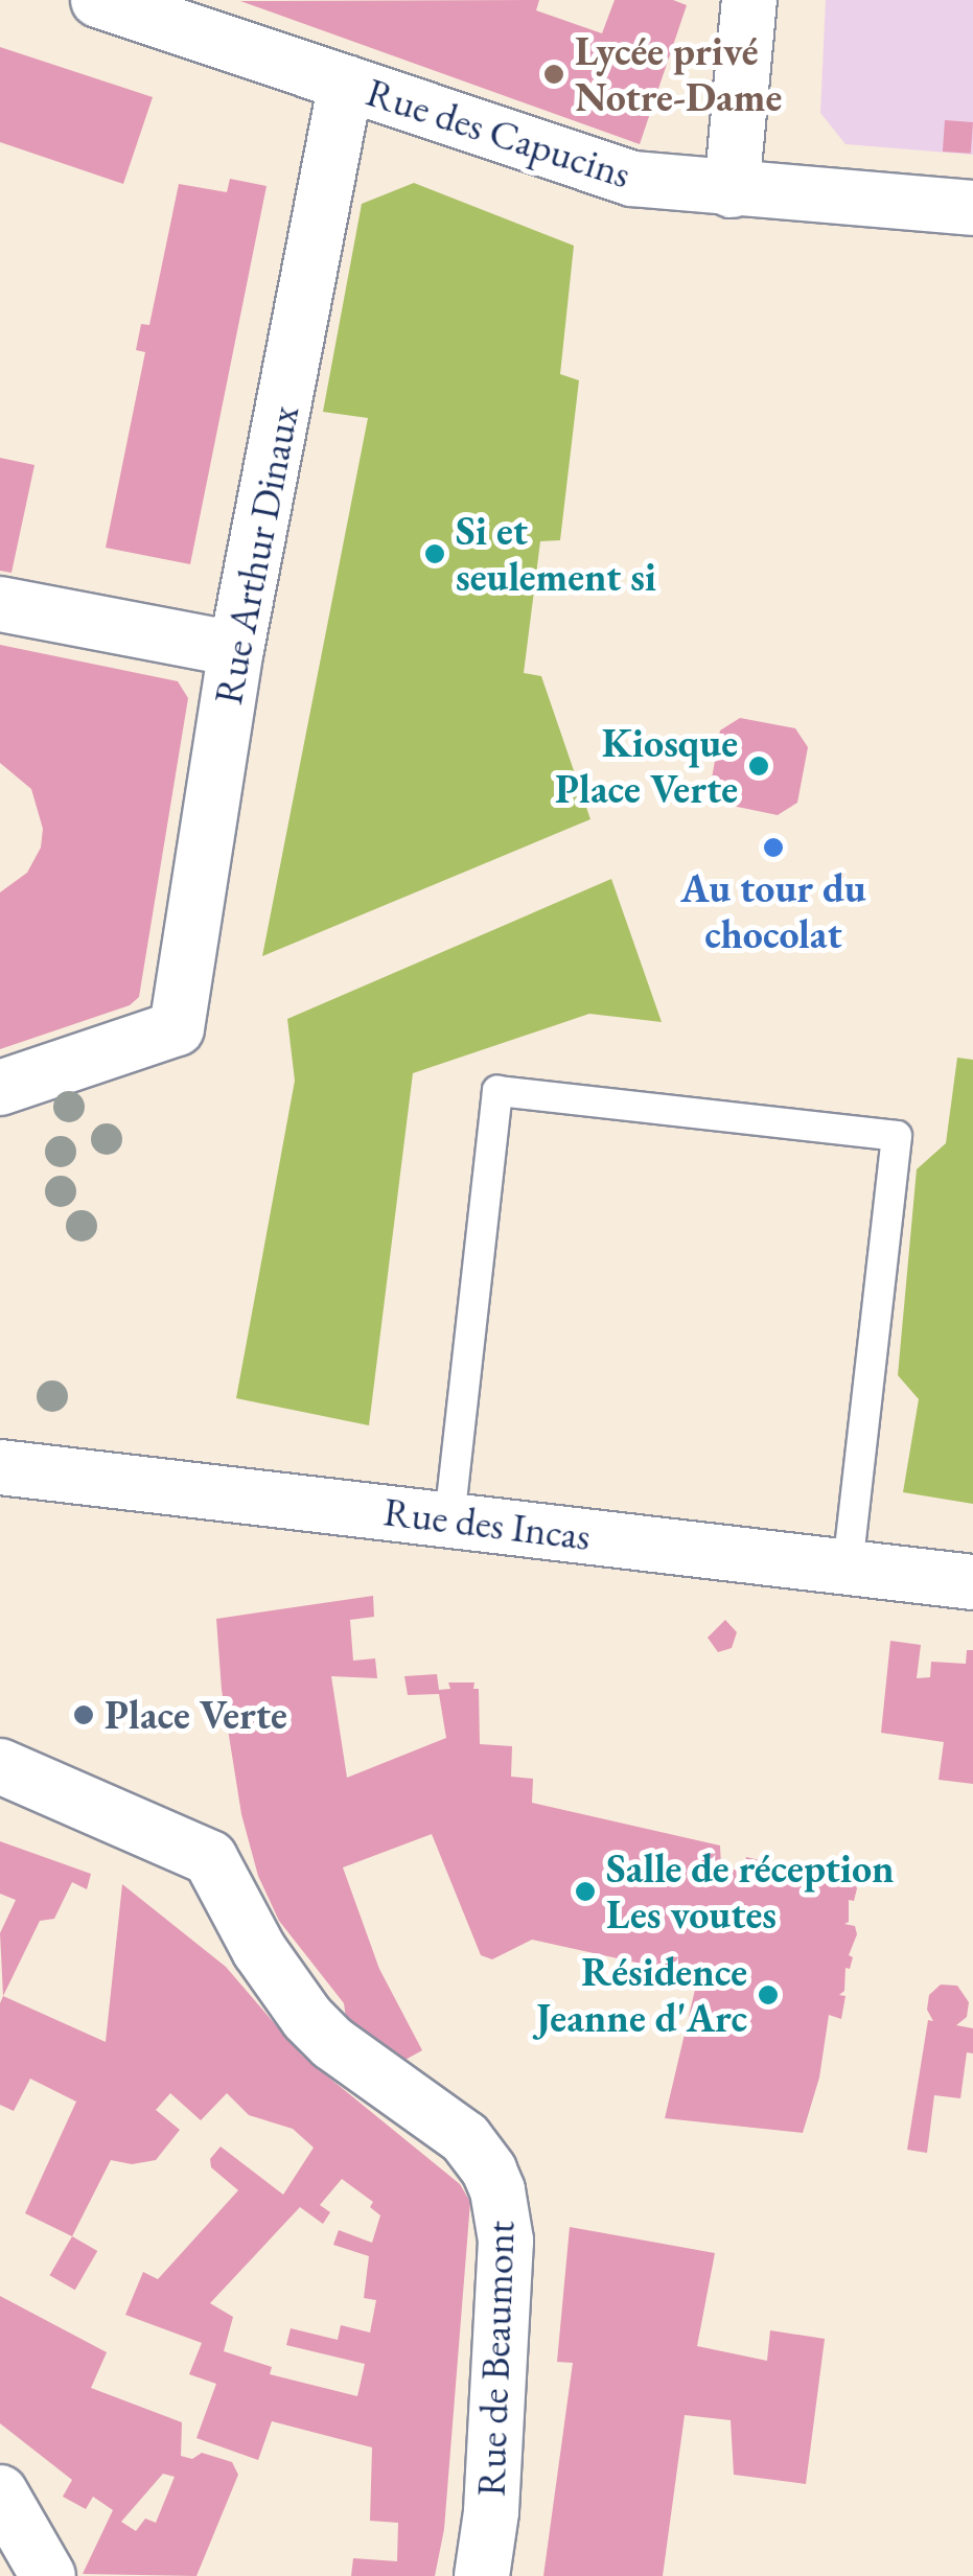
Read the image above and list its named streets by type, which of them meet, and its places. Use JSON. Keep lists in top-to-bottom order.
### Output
{
  "streets": {
    "street": [
      "Rue des Capucins",
      "Rue Arthur Dinaux",
      "Rue des Incas",
      "Rue de Beaumont"
    ]
  },
  "crossings": [
    ["Rue des Capucins", "Rue Arthur Dinaux"]
  ],
  "places": [
    "Lycée privé Notre-Dame",
    "Si et seulement si",
    "Kiosque Place Verte",
    "Au tour du chocolat",
    "Place Verte",
    "Salle de réception Les voutes",
    "Résidence Jeanne d'Arc"
  ]
}
